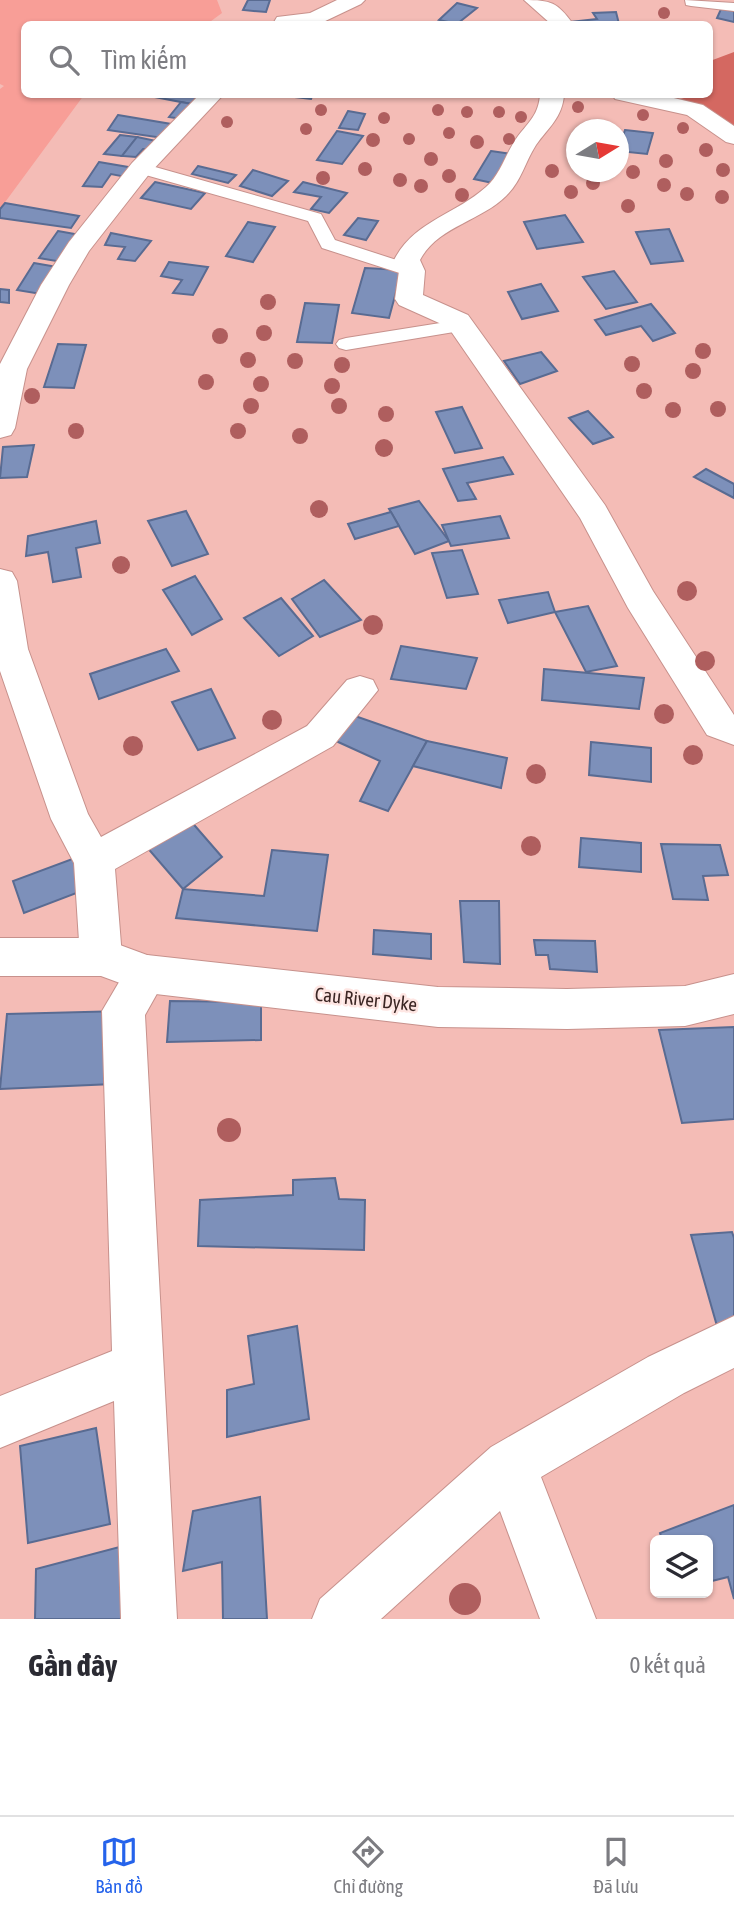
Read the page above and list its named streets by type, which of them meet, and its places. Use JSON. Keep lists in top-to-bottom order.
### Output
{
  "streets": {
    "street": ["Cau River Dyke"]
  },
  "north": "right",
  "page": {
    "search": "Tìm kiếm",
    "heading": ["Gần đây", "0 kết quả"],
    "nav": ["Bản đồ", "Chỉ đường", "Đã lưu"]
  }
}
